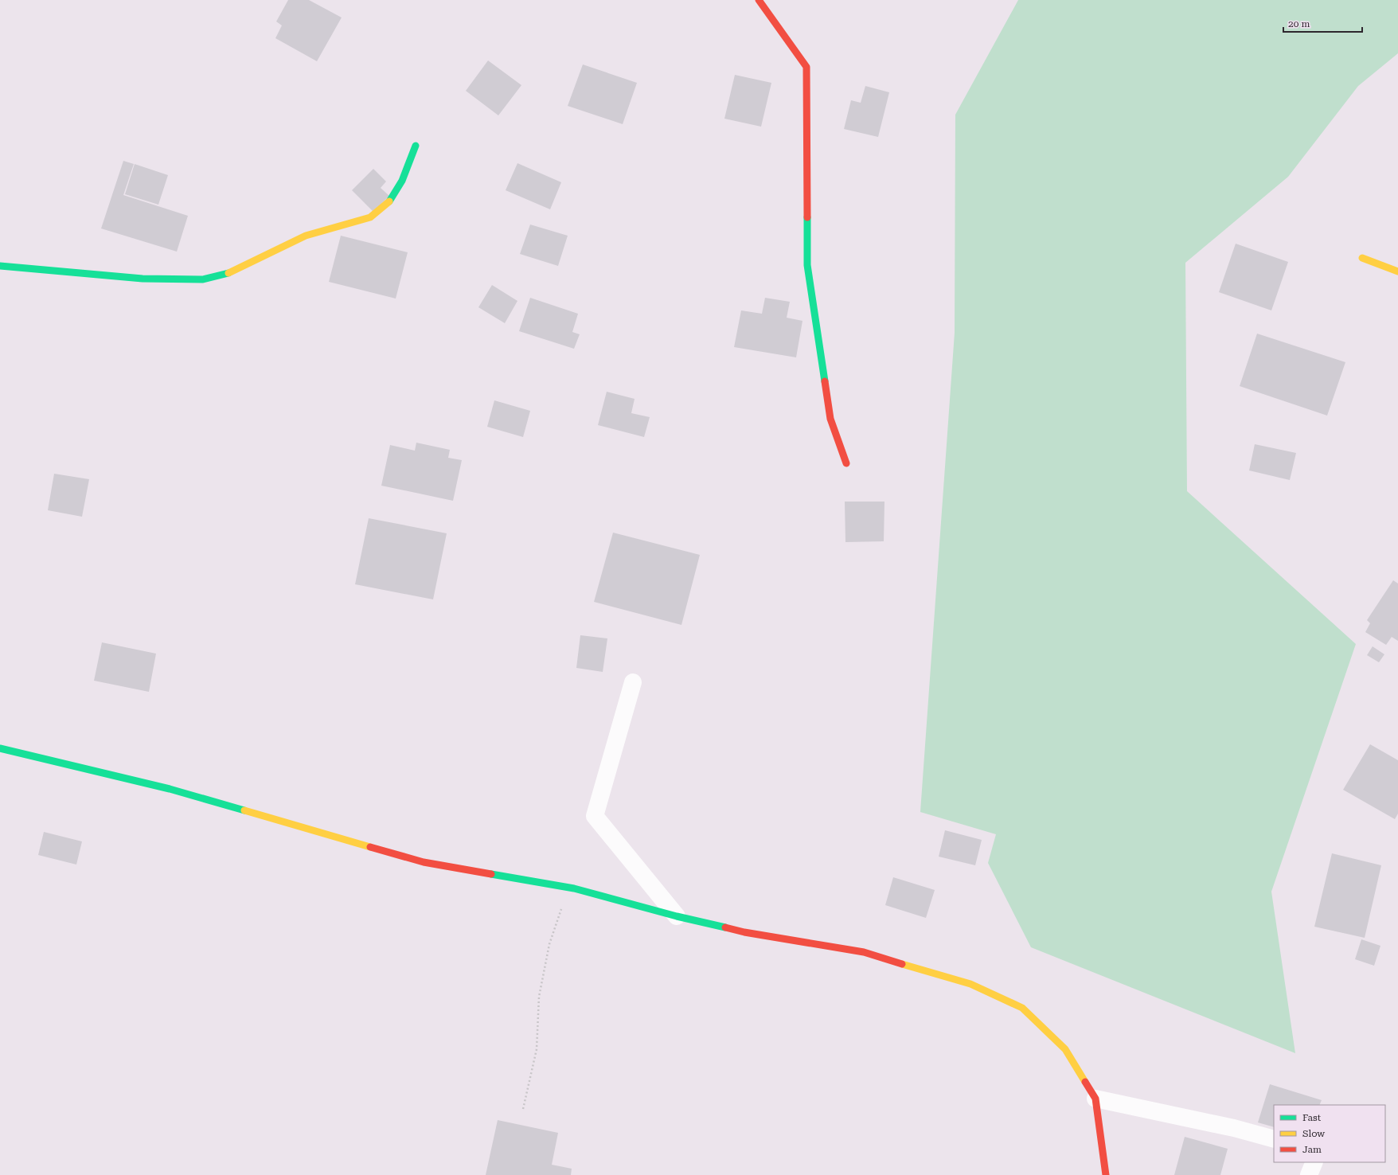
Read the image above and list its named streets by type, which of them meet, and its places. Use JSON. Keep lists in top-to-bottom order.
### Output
{
  "legend": ["Fast", "Slow", "Jam"],
  "scale_bar": "20 m"
}
